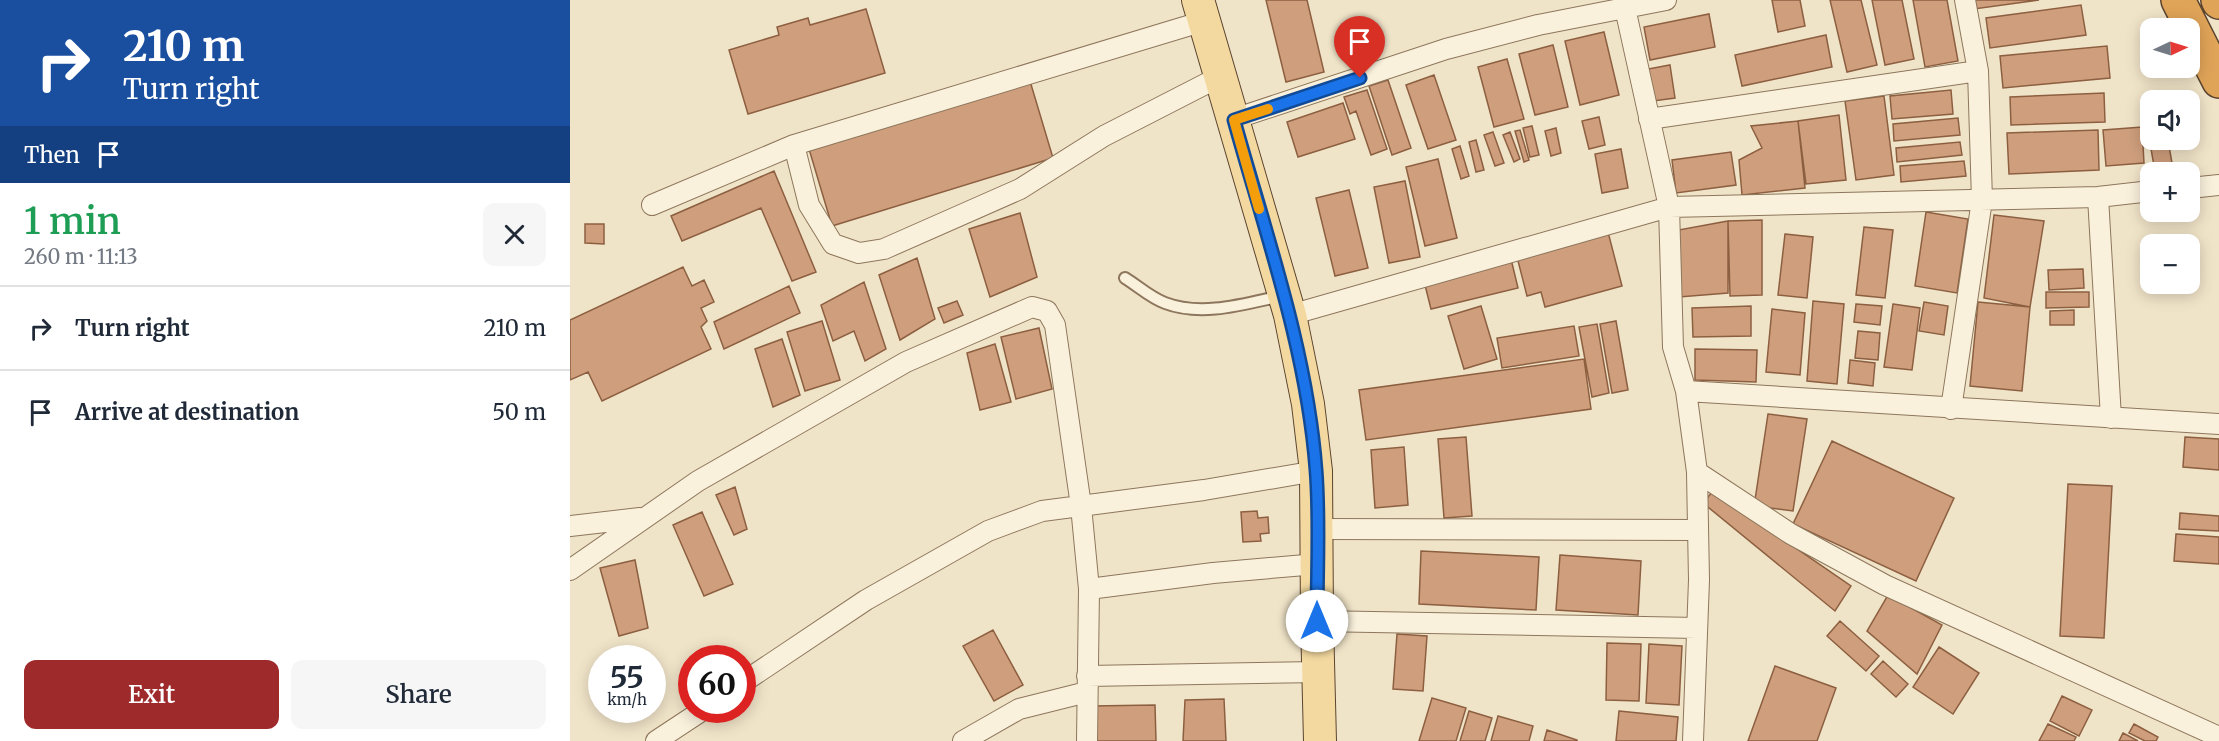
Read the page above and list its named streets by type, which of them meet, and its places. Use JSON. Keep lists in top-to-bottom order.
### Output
{
  "north": "right",
  "page": {
    "turn": ["210 m", "Turn right"],
    "map_buttons": ["+", "−"],
    "then": "Then",
    "heading": ["1 min", "260 m · 11:13"],
    "list": [
      {
        "name": "Turn right",
        "value": "210 m"
      },
      {
        "name": "Arrive at destination",
        "value": "50 m"
      }
    ],
    "speed": "55 km/h",
    "limit": "60",
    "buttons": ["Exit", "Share"]
  }
}
